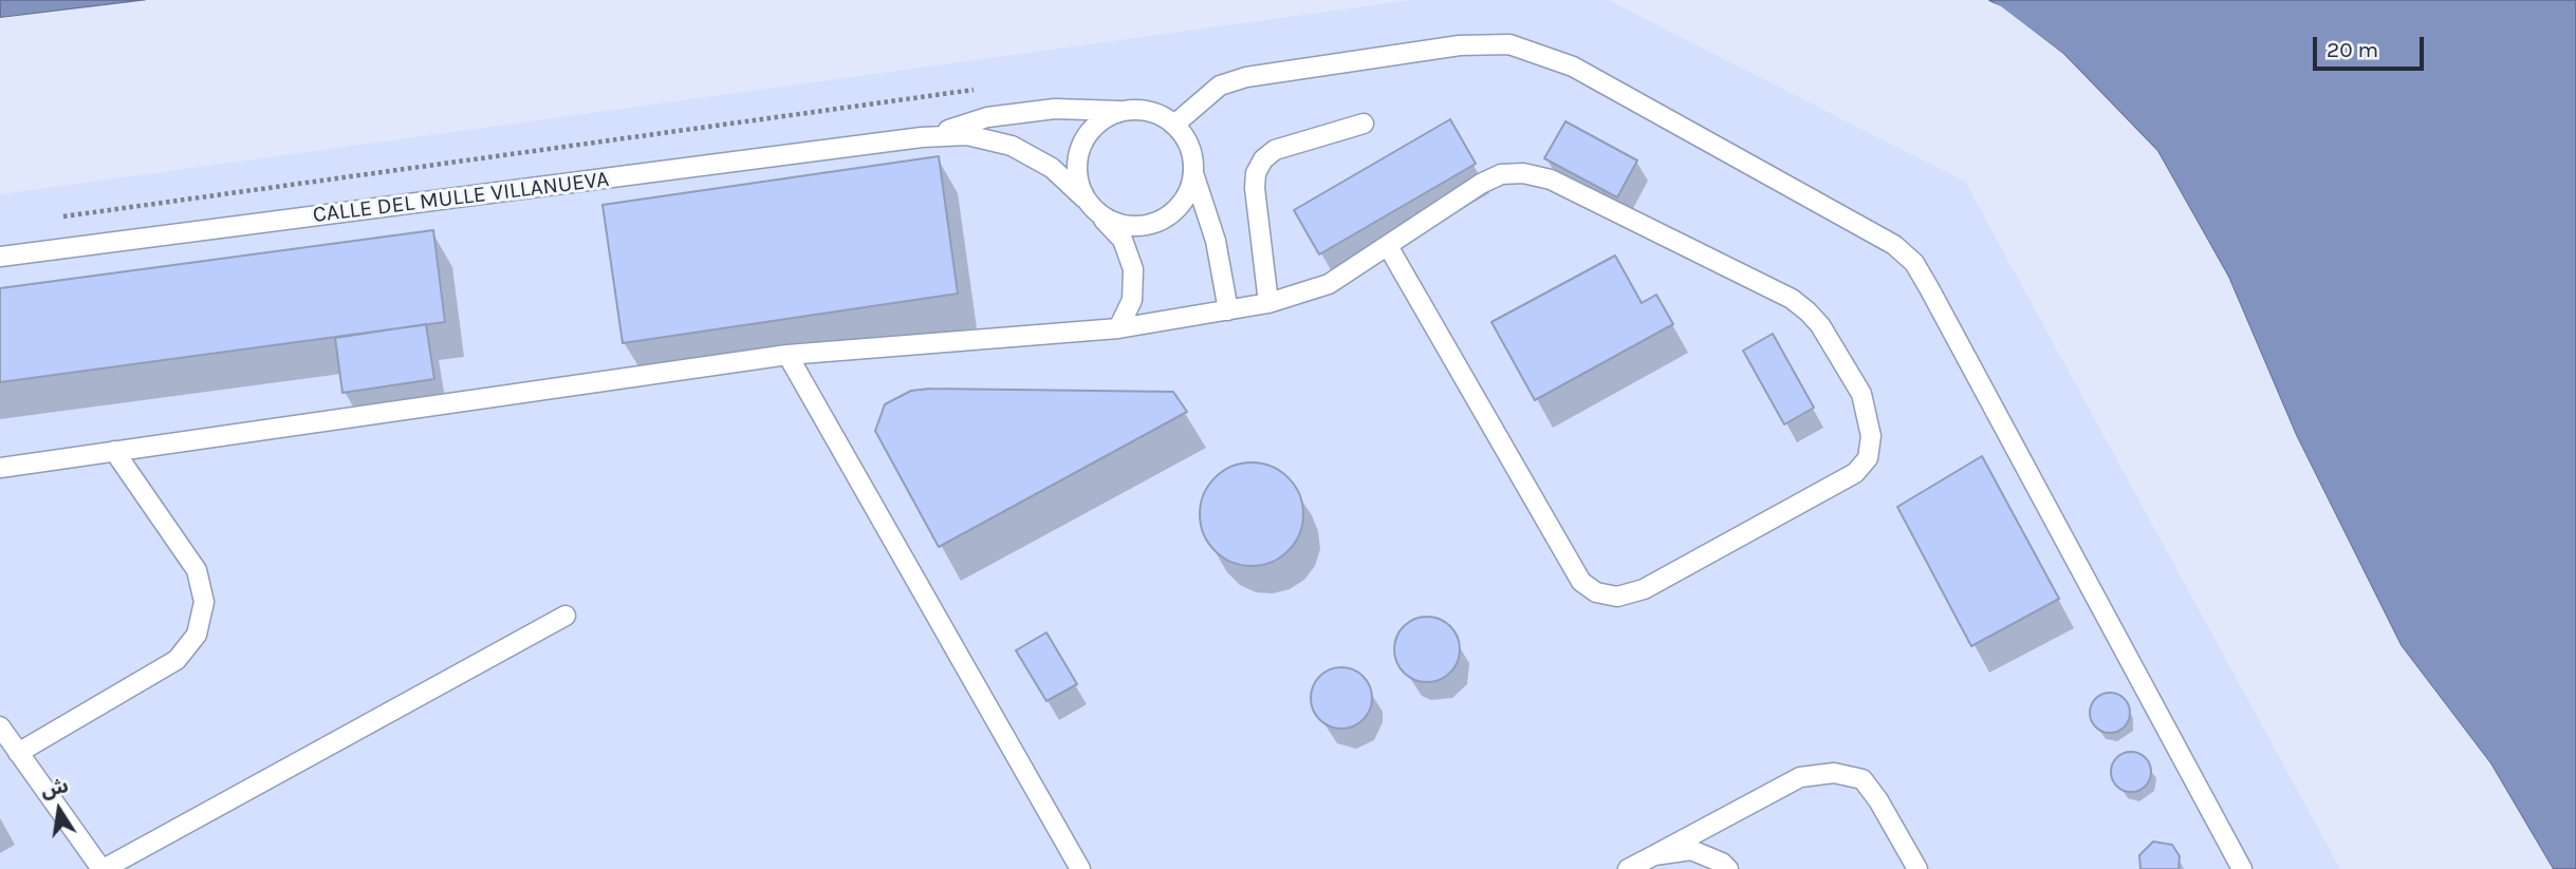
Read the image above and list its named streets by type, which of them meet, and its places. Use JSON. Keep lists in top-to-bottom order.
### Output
{
  "streets": {
    "lane": ["CALLE DEL MULLE VILLANUEVA"]
  },
  "scale_bar": "20 m",
  "north": "top"
}
